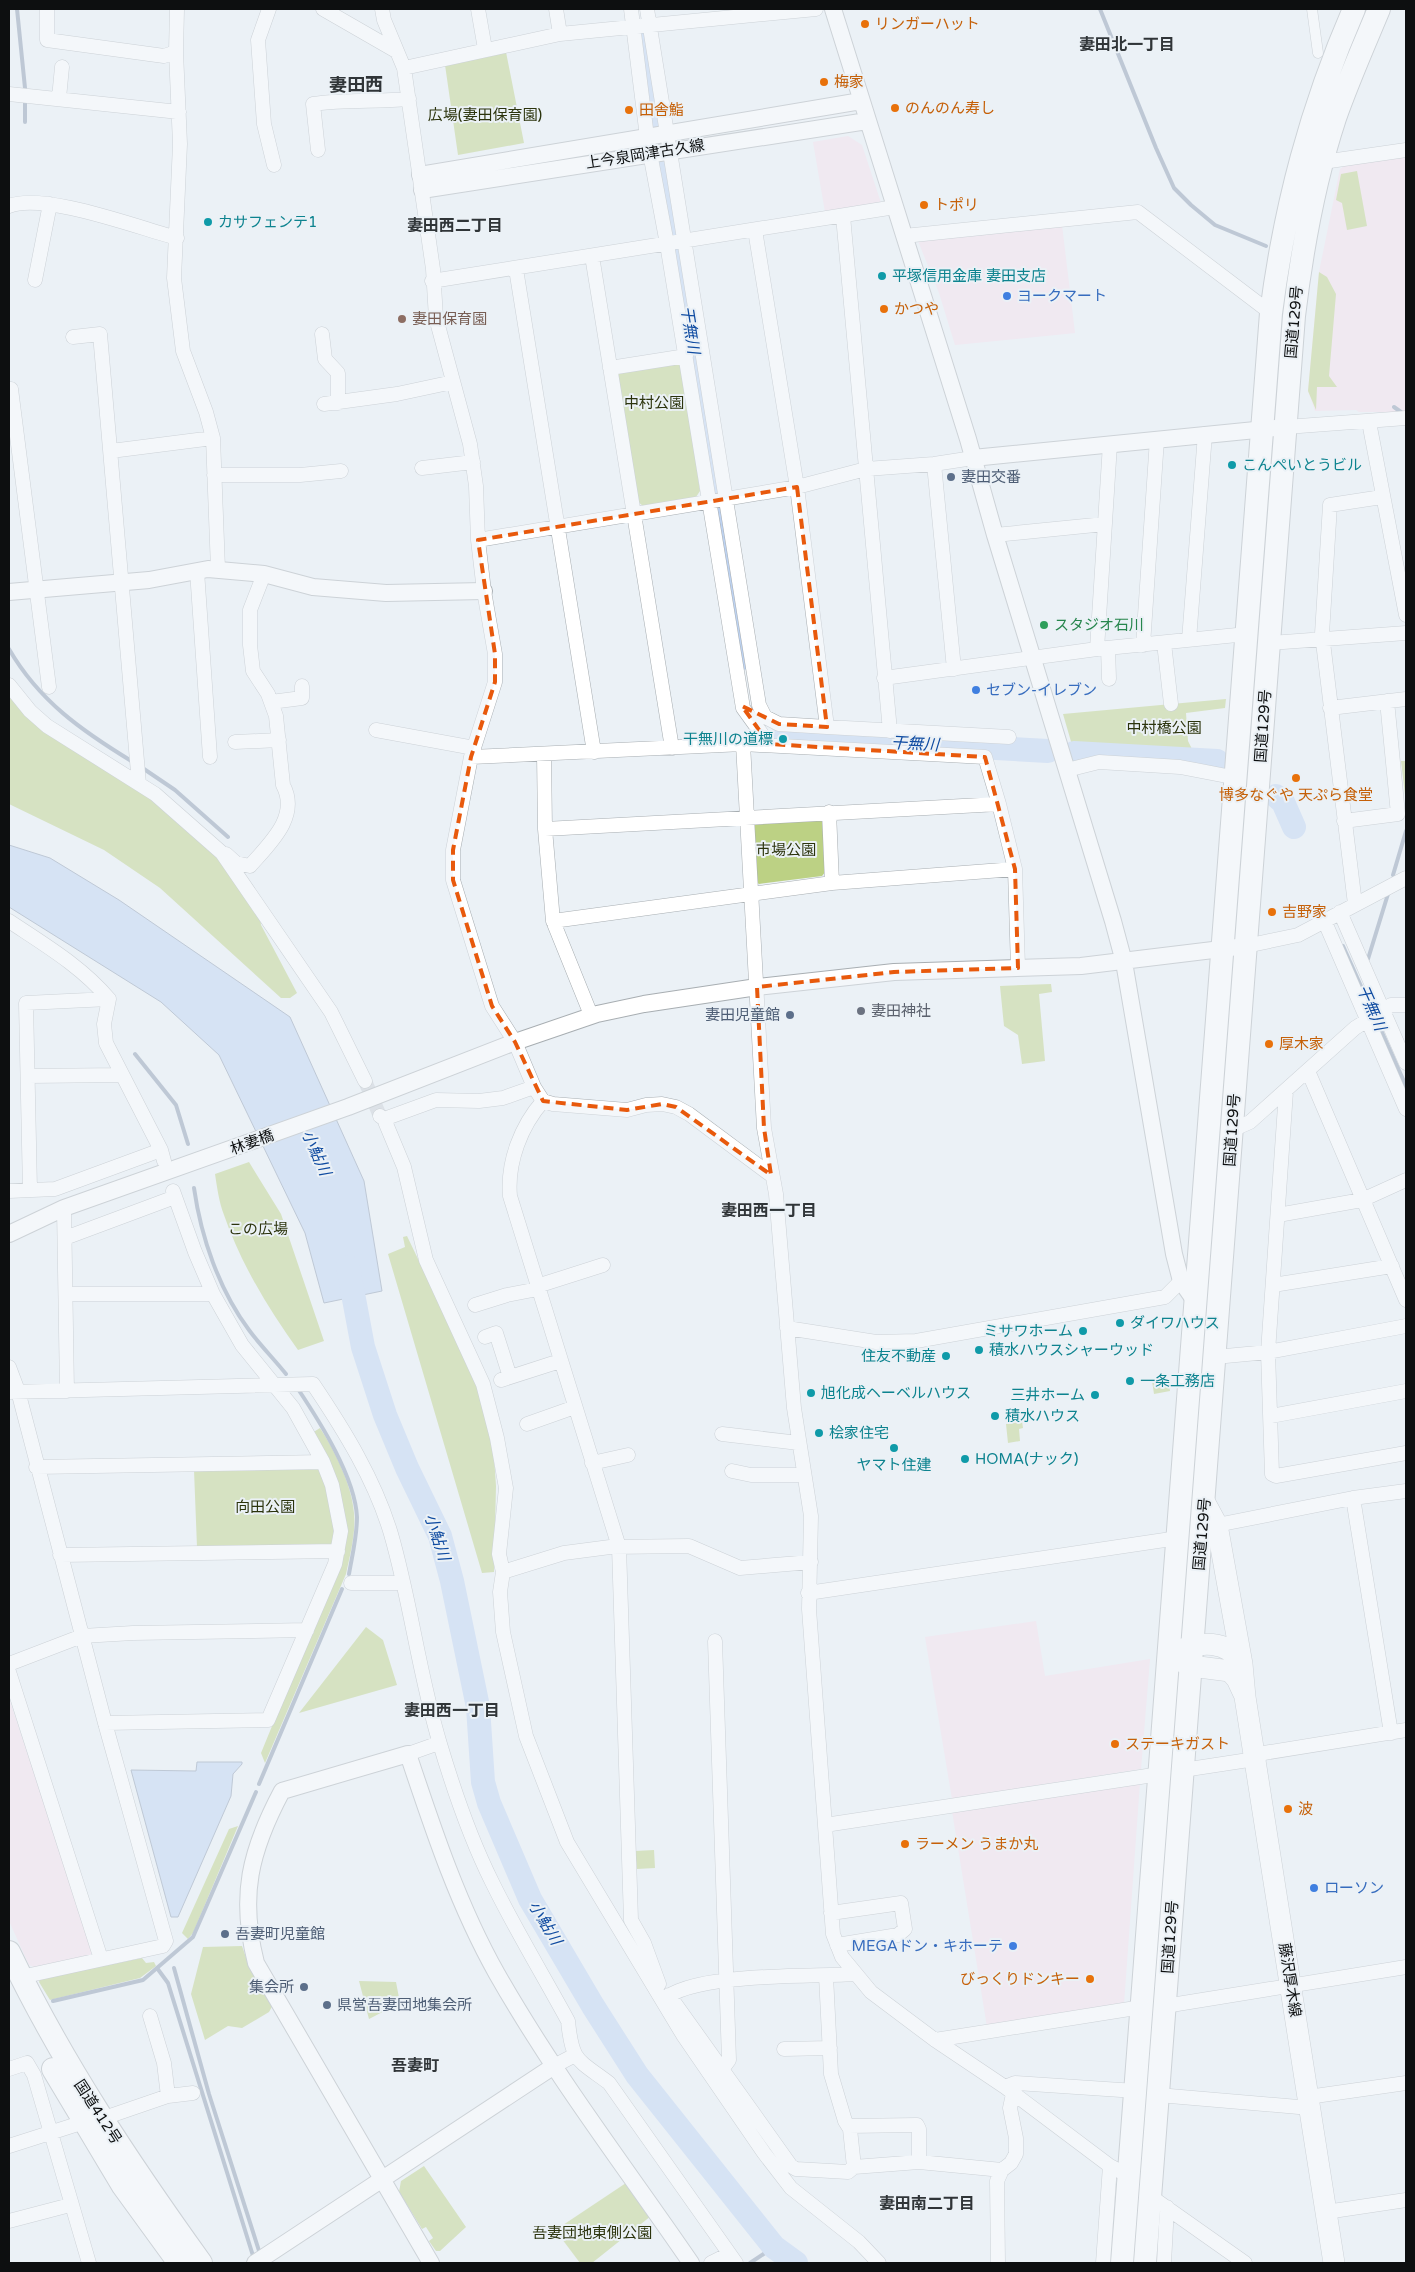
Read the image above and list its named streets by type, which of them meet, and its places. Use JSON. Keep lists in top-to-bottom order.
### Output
{
  "streets": {
    "highway": ["国道129号", "国道412号"],
    "main road": ["藤沢厚木線"],
    "street": ["上今泉岡津古久線", "林妻橋"]
  },
  "crossings": [
    ["国道129号", "林妻橋"],
    ["国道129号", "藤沢厚木線"]
  ],
  "districts": [
    "妻田北一丁目",
    "妻田西",
    "妻田西二丁目",
    "妻田西一丁目",
    "妻田西一丁目",
    "吾妻町",
    "妻田南二丁目"
  ],
  "water": ["干無川", "小鮎川"],
  "parks": [
    "広場(妻田保育園)",
    "中村公園",
    "中村橋公園",
    "市場公園",
    "この広場",
    "向田公園",
    "吾妻団地東側公園"
  ],
  "places": [
    "リンガーハット",
    "梅家",
    "のんのん寿し",
    "田舎鮨",
    "トポリ",
    "カサフェンテ1",
    "平塚信用金庫 妻田支店",
    "ヨークマート",
    "かつや",
    "妻田保育園",
    "こんぺいとうビル",
    "妻田交番",
    "スタジオ石川",
    "セブン-イレブン",
    "干無川の道標",
    "博多なぐや 天ぷら食堂",
    "吉野家",
    "妻田神社",
    "妻田児童館",
    "厚木家",
    "ダイワハウス",
    "ミサワホーム",
    "積水ハウスシャーウッド",
    "住友不動産",
    "一条工務店",
    "旭化成ヘーベルハウス",
    "三井ホーム",
    "積水ハウス",
    "桧家住宅",
    "ヤマト住建",
    "HOMA(ナック)",
    "ステーキガスト",
    "波",
    "ラーメン うまか丸",
    "ローソン",
    "吾妻町児童館",
    "MEGAドン・キホーテ",
    "びっくりドンキー",
    "集会所",
    "県営吾妻団地集会所"
  ]
}
